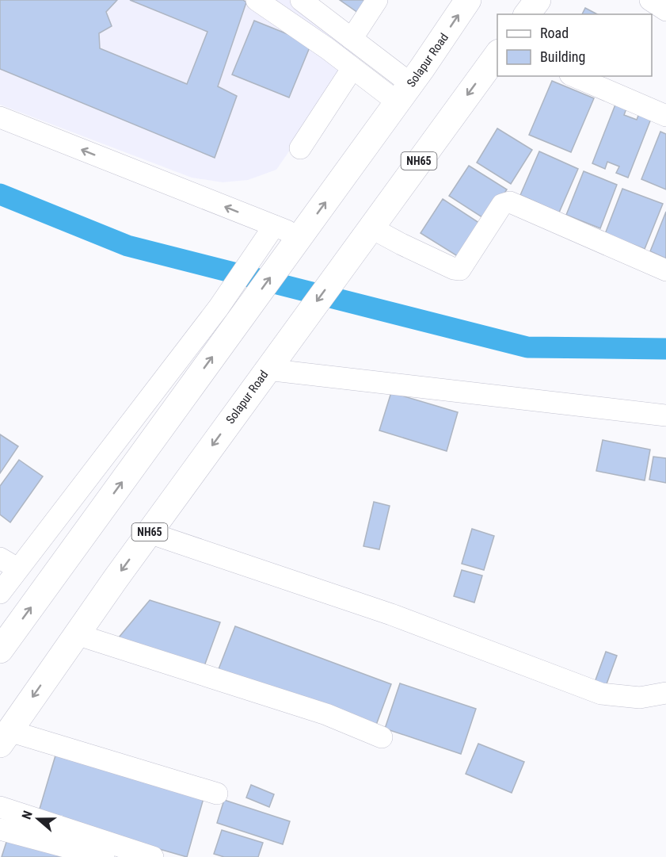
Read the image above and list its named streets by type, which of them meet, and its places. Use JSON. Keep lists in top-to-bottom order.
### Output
{
  "streets": {
    "highway": ["Solapur Road", "NH65"]
  },
  "legend": ["Road", "Building"],
  "north": "left"
}
